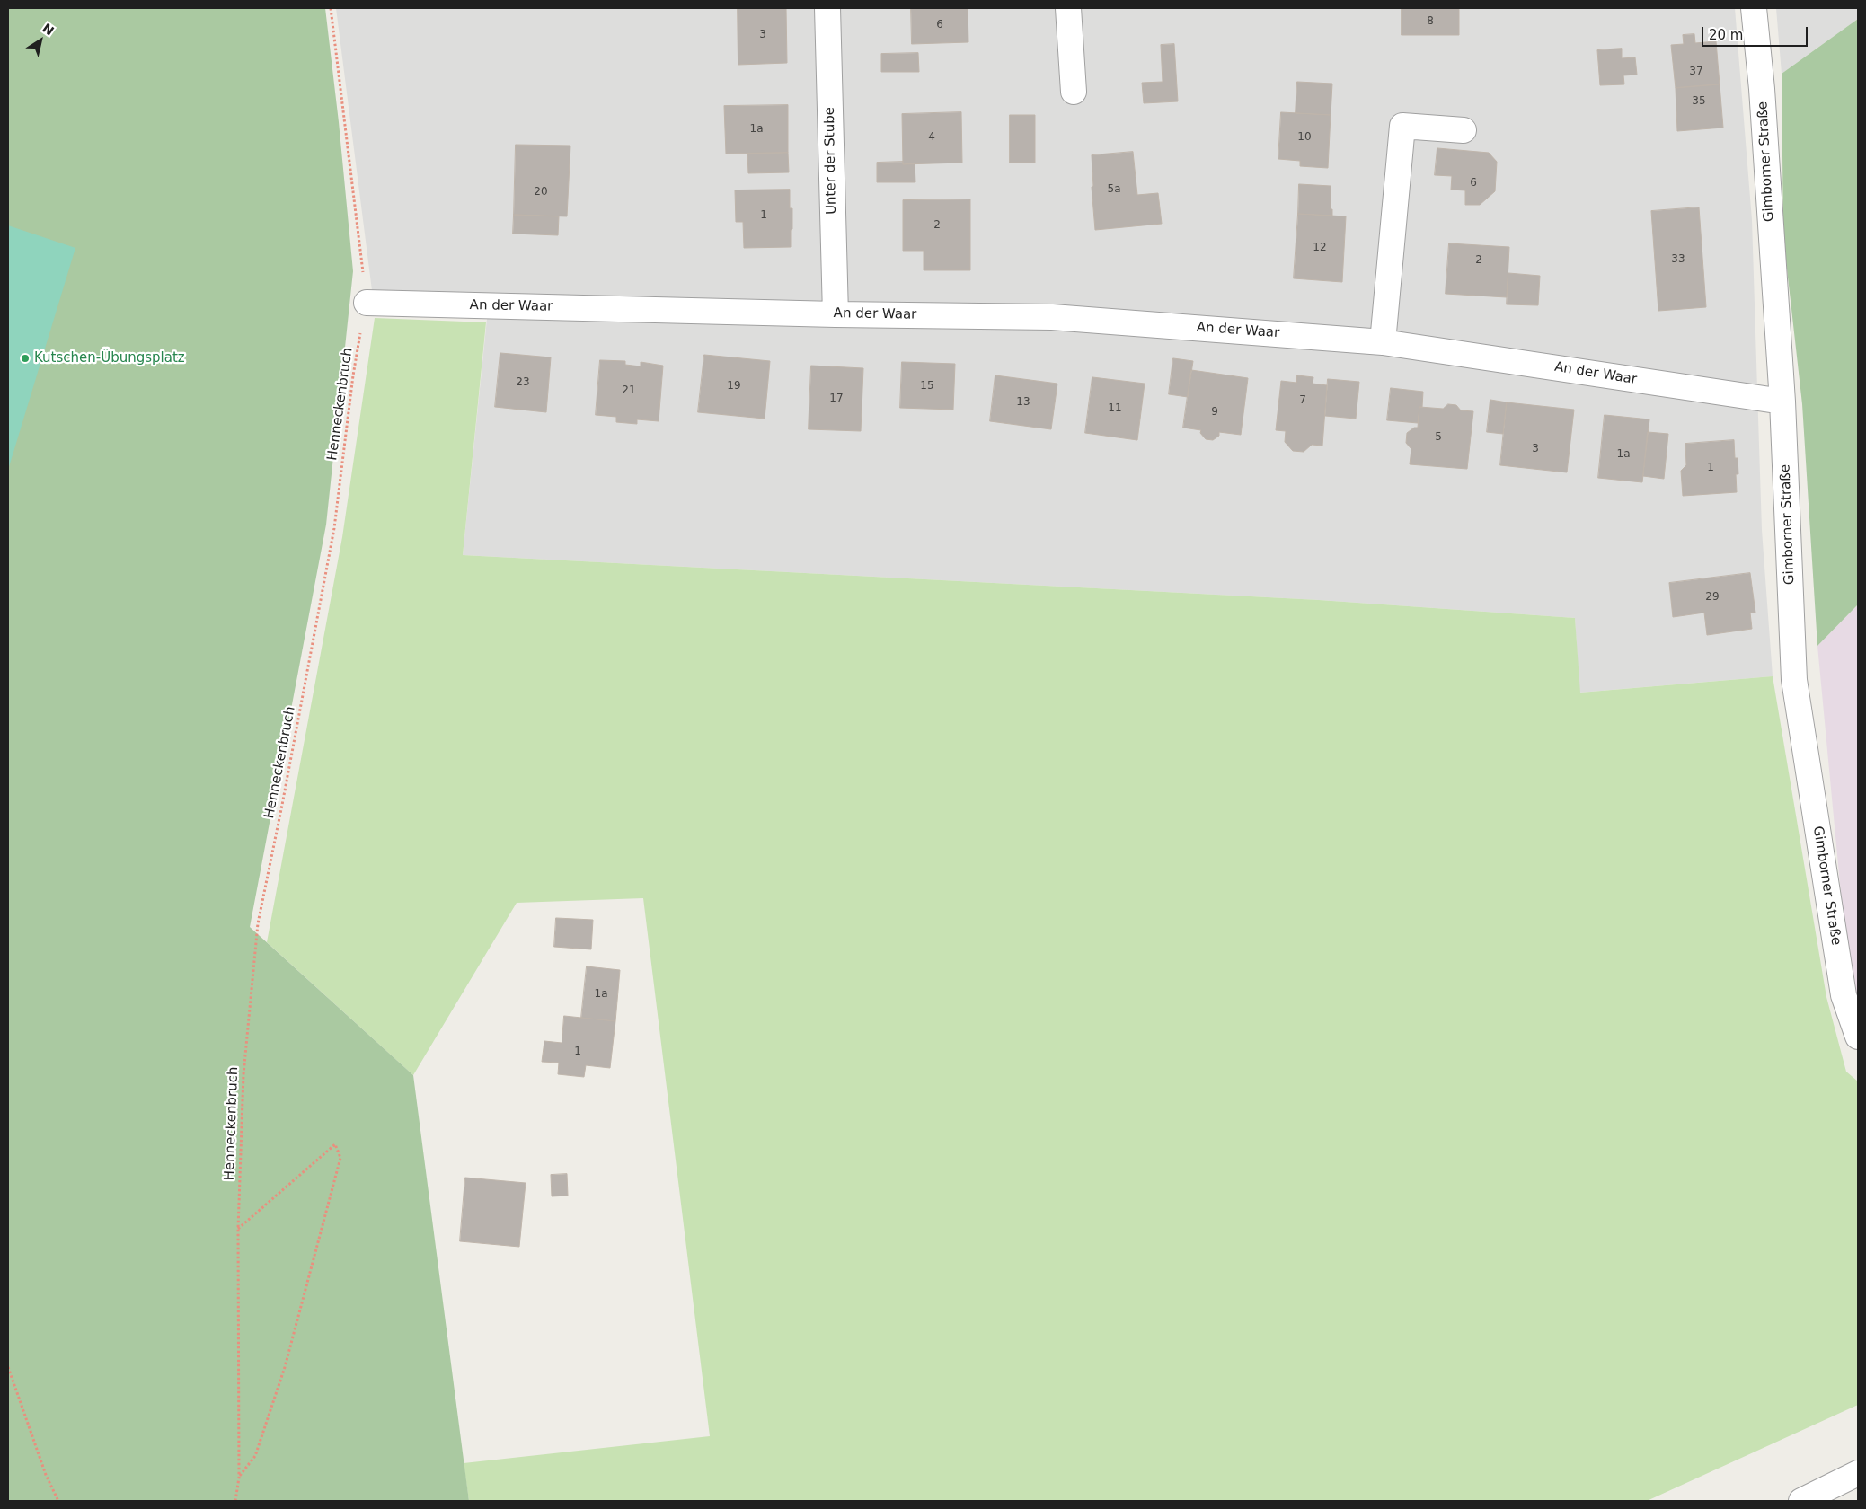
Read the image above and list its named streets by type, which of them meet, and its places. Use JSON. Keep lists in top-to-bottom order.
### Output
{
  "streets": {
    "street": ["Unter der Stube", "Gimborner Straße", "An der Waar"],
    "path": ["Henneckenbruch"]
  },
  "crossings": [
    ["Unter der Stube", "An der Waar"],
    ["Gimborner Straße", "An der Waar"],
    ["An der Waar", "Henneckenbruch"]
  ],
  "places": ["Kutschen-Übungsplatz"],
  "house_numbers": [
    "8",
    "6",
    "3",
    "37",
    "35",
    "1a",
    "4",
    "10",
    "6",
    "5a",
    "20",
    "1",
    "2",
    "12",
    "33",
    "2",
    "23",
    "19",
    "15",
    "21",
    "17",
    "7",
    "13",
    "11",
    "9",
    "5",
    "3",
    "1a",
    "1",
    "29",
    "1a",
    "1"
  ],
  "scale_bar": "20 m",
  "north": "top right"
}
